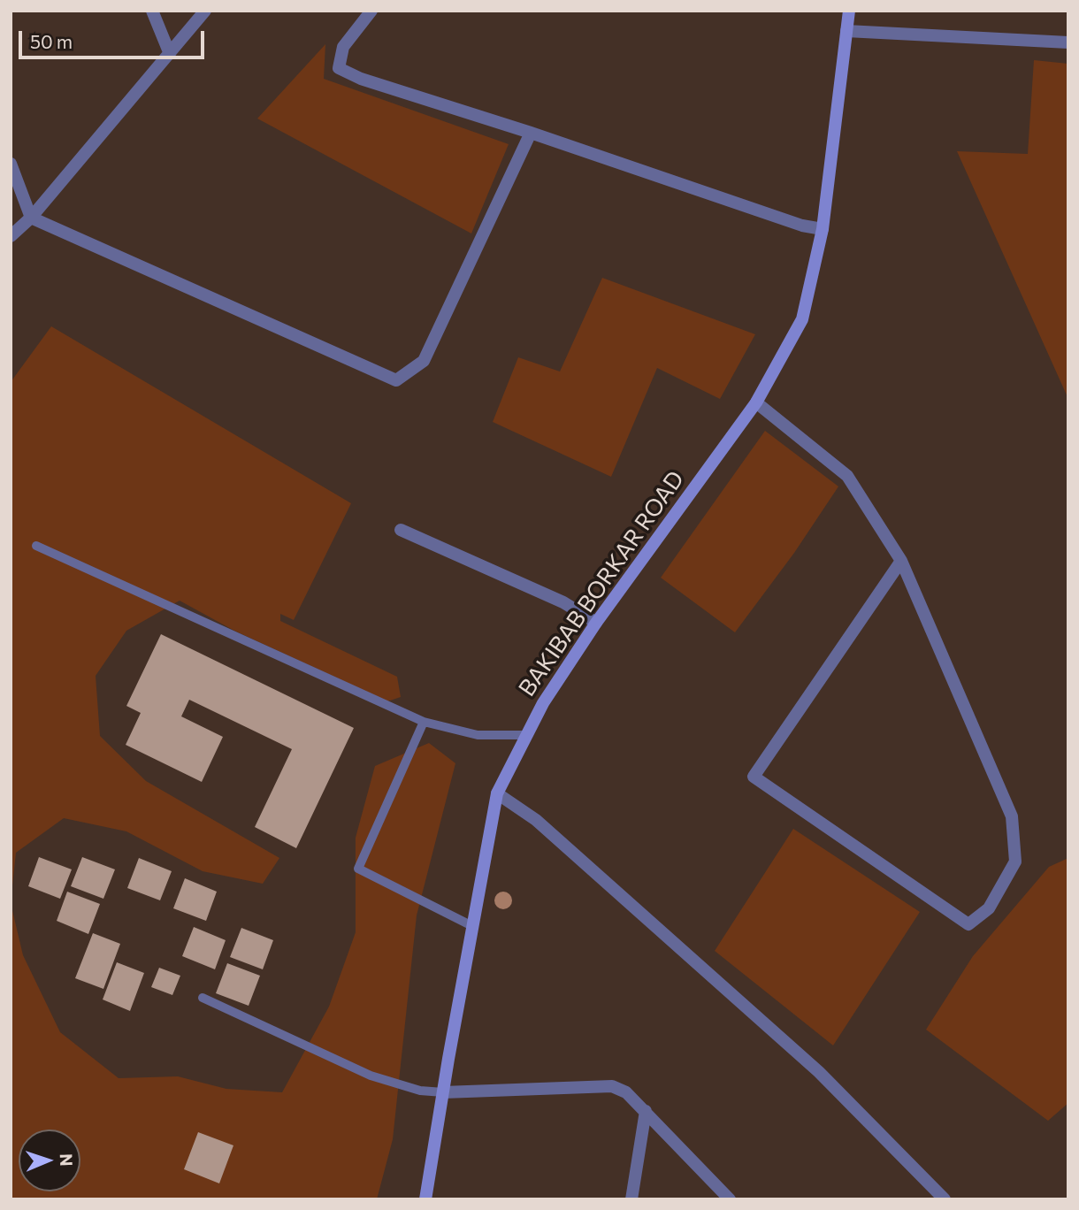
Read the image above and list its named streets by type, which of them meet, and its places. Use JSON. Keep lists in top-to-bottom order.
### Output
{
  "streets": {
    "street": ["BAKIBAB BORKAR ROAD"]
  },
  "scale_bar": "50 m",
  "north": "right"
}
